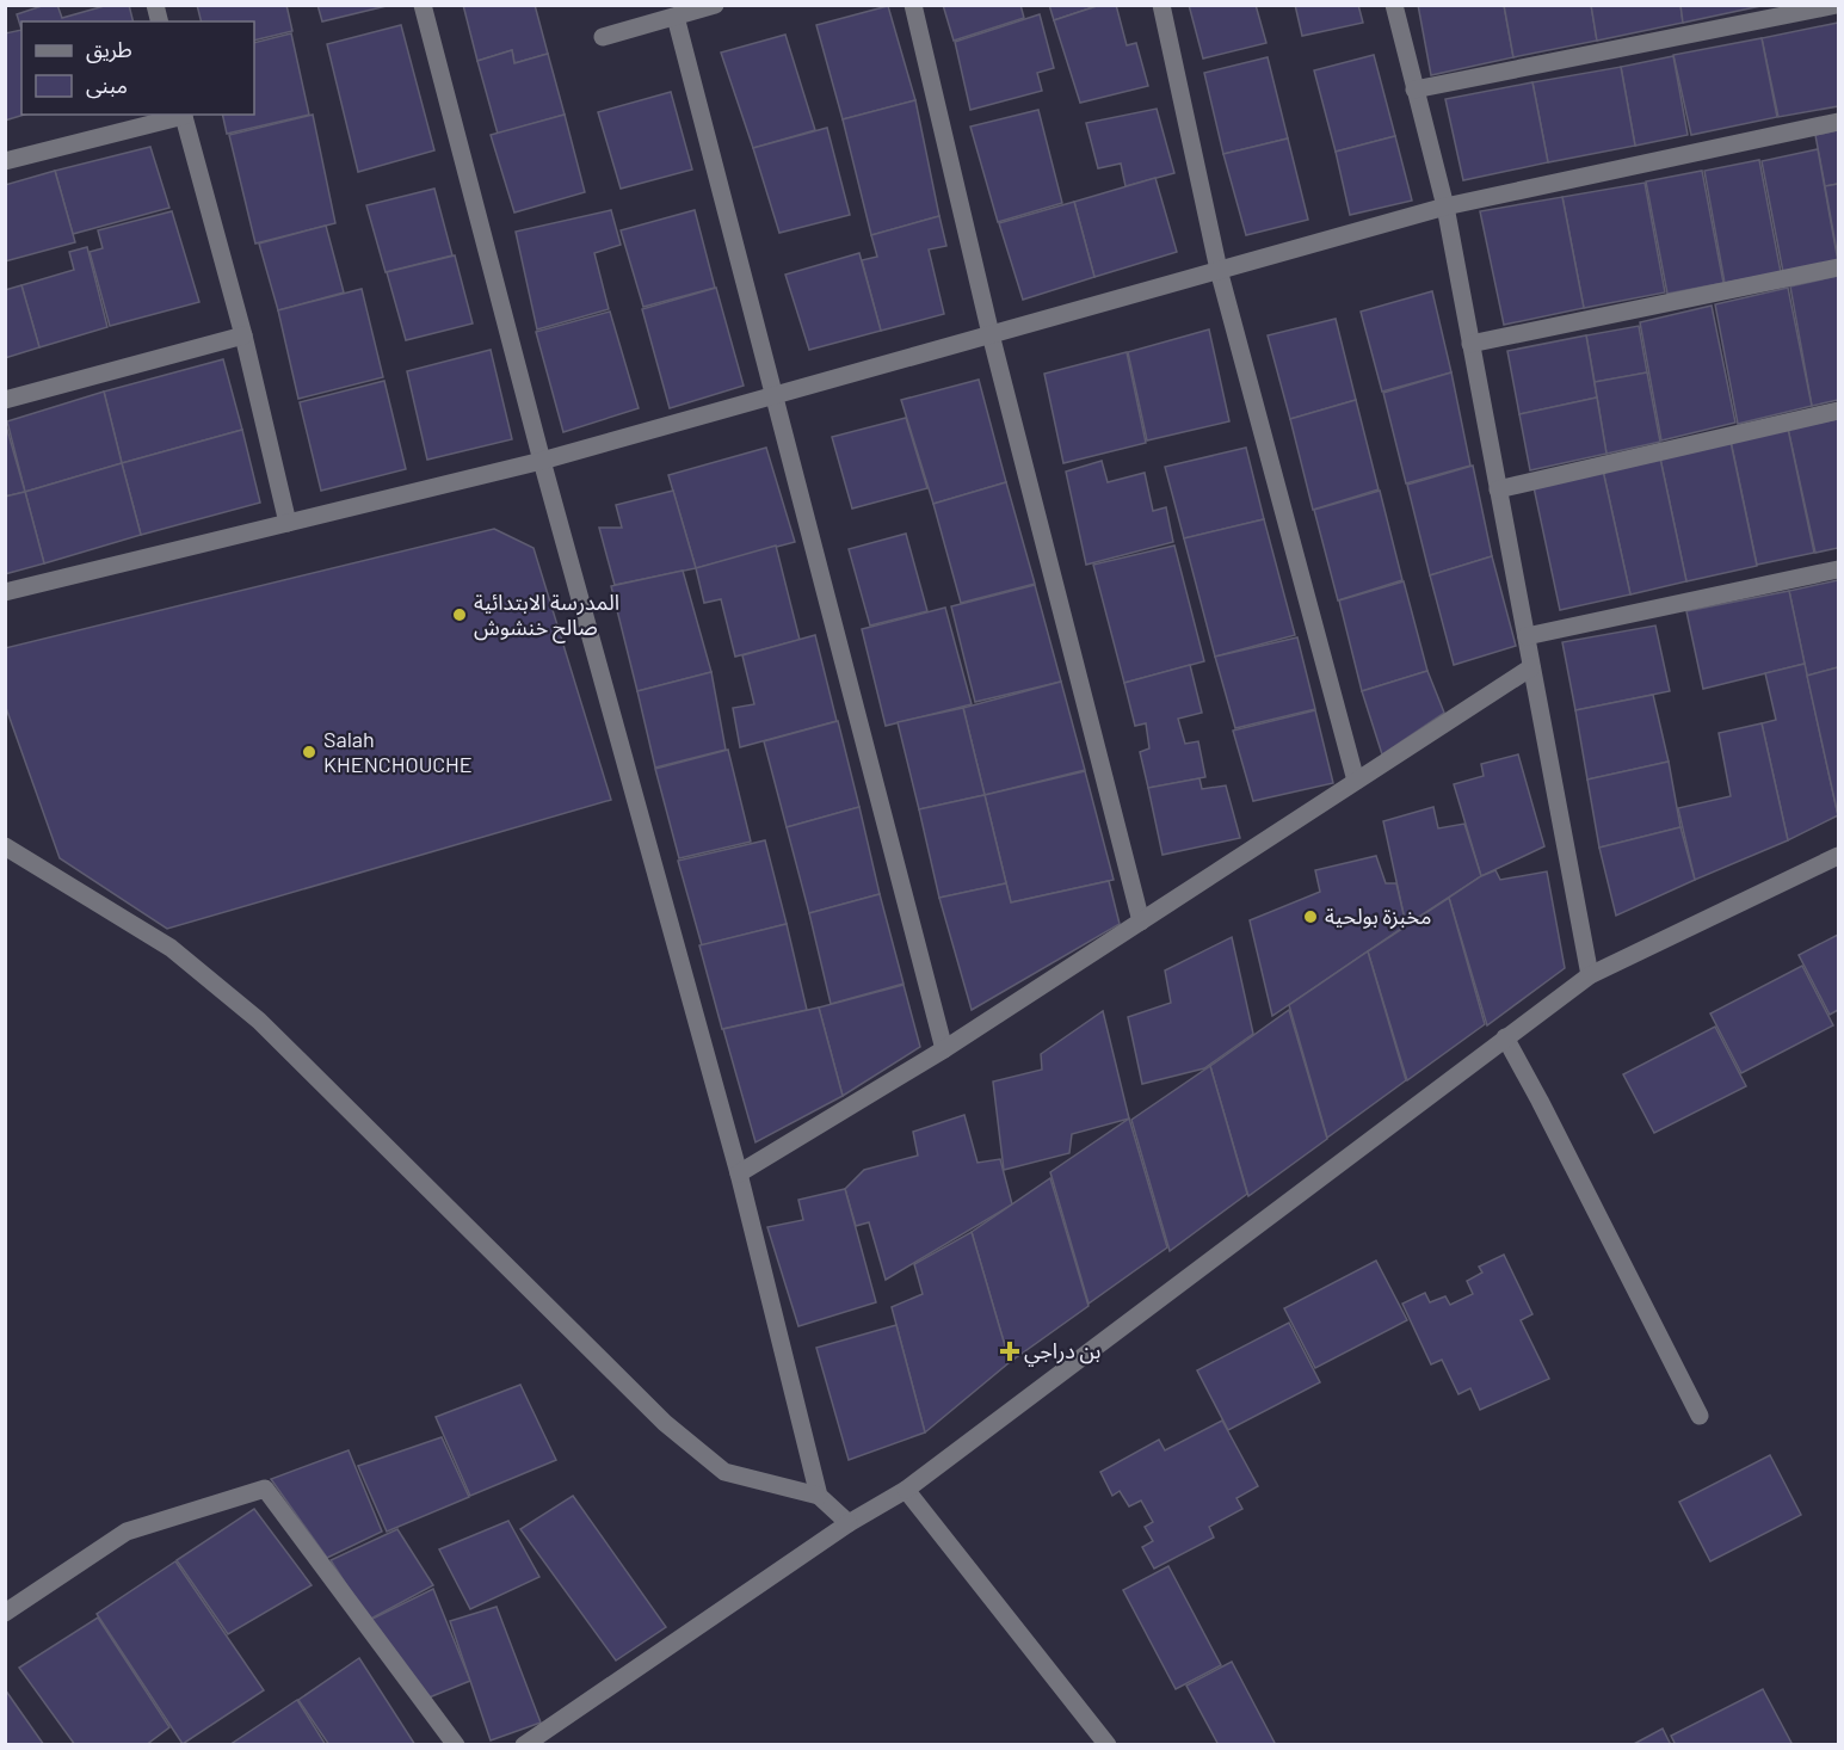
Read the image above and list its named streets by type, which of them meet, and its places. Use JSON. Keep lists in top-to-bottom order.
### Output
{
  "places": {
    "other": ["المدرسة الابتدائية صالح خنشوش", "Salah KHENCHOUCHE", "مخبزة بولحية"],
    "health": ["بن دراجي"]
  },
  "legend": ["طريق", "مبنى"]
}
